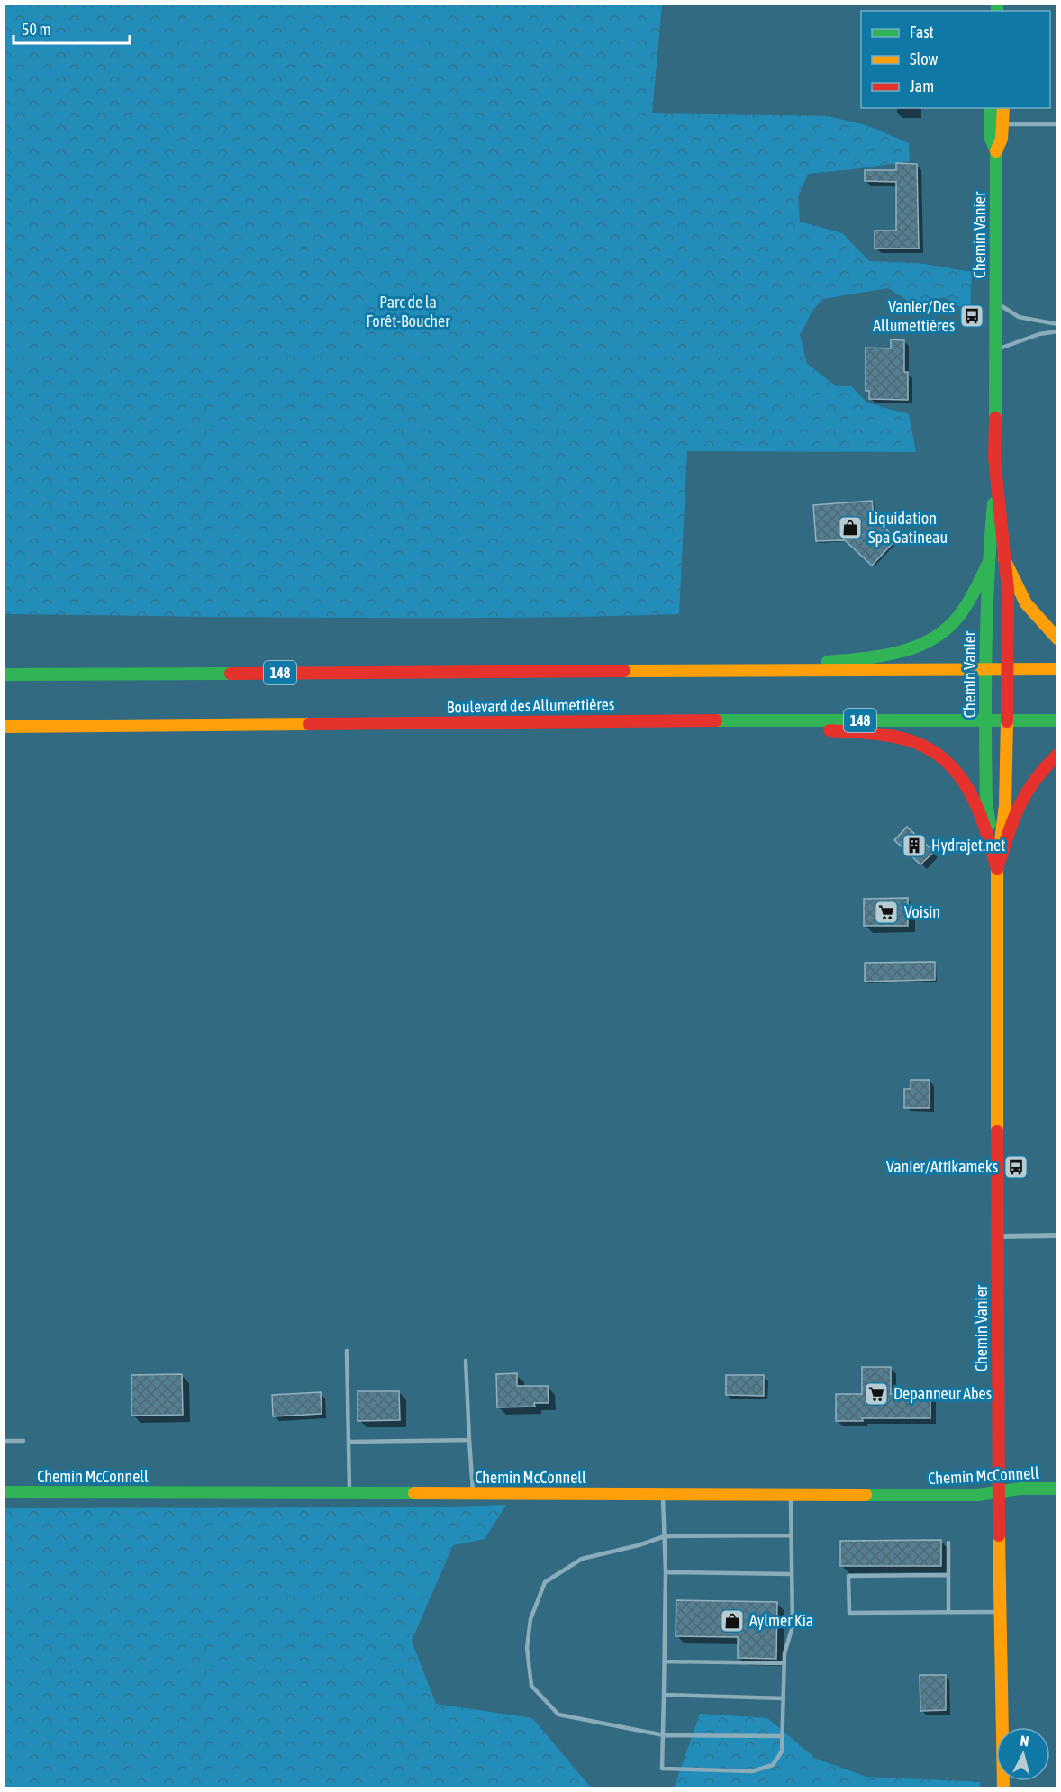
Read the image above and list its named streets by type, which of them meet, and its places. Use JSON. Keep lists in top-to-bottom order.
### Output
{
  "streets": {
    "main road": [
      "Chemin Vanier",
      "148",
      "Boulevard des Allumettières",
      "Chemin McConnell"
    ]
  },
  "crossings": [
    ["Chemin Vanier", "Boulevard des Allumettières"],
    ["Chemin Vanier", "Chemin McConnell"]
  ],
  "parks": ["Parc de la Forêt-Boucher"],
  "places": {
    "bus stop": ["Vanier/Des Allumettières", "Vanier/Attikameks"],
    "shop": ["Liquidation Spa Gatineau", "Aylmer Kia"],
    "building": ["Hydrajet.net"],
    "supermarket": ["Voisin", "Depanneur Abes"]
  },
  "legend": ["Fast", "Slow", "Jam"],
  "scale_bar": "50 m",
  "north": "top"
}
